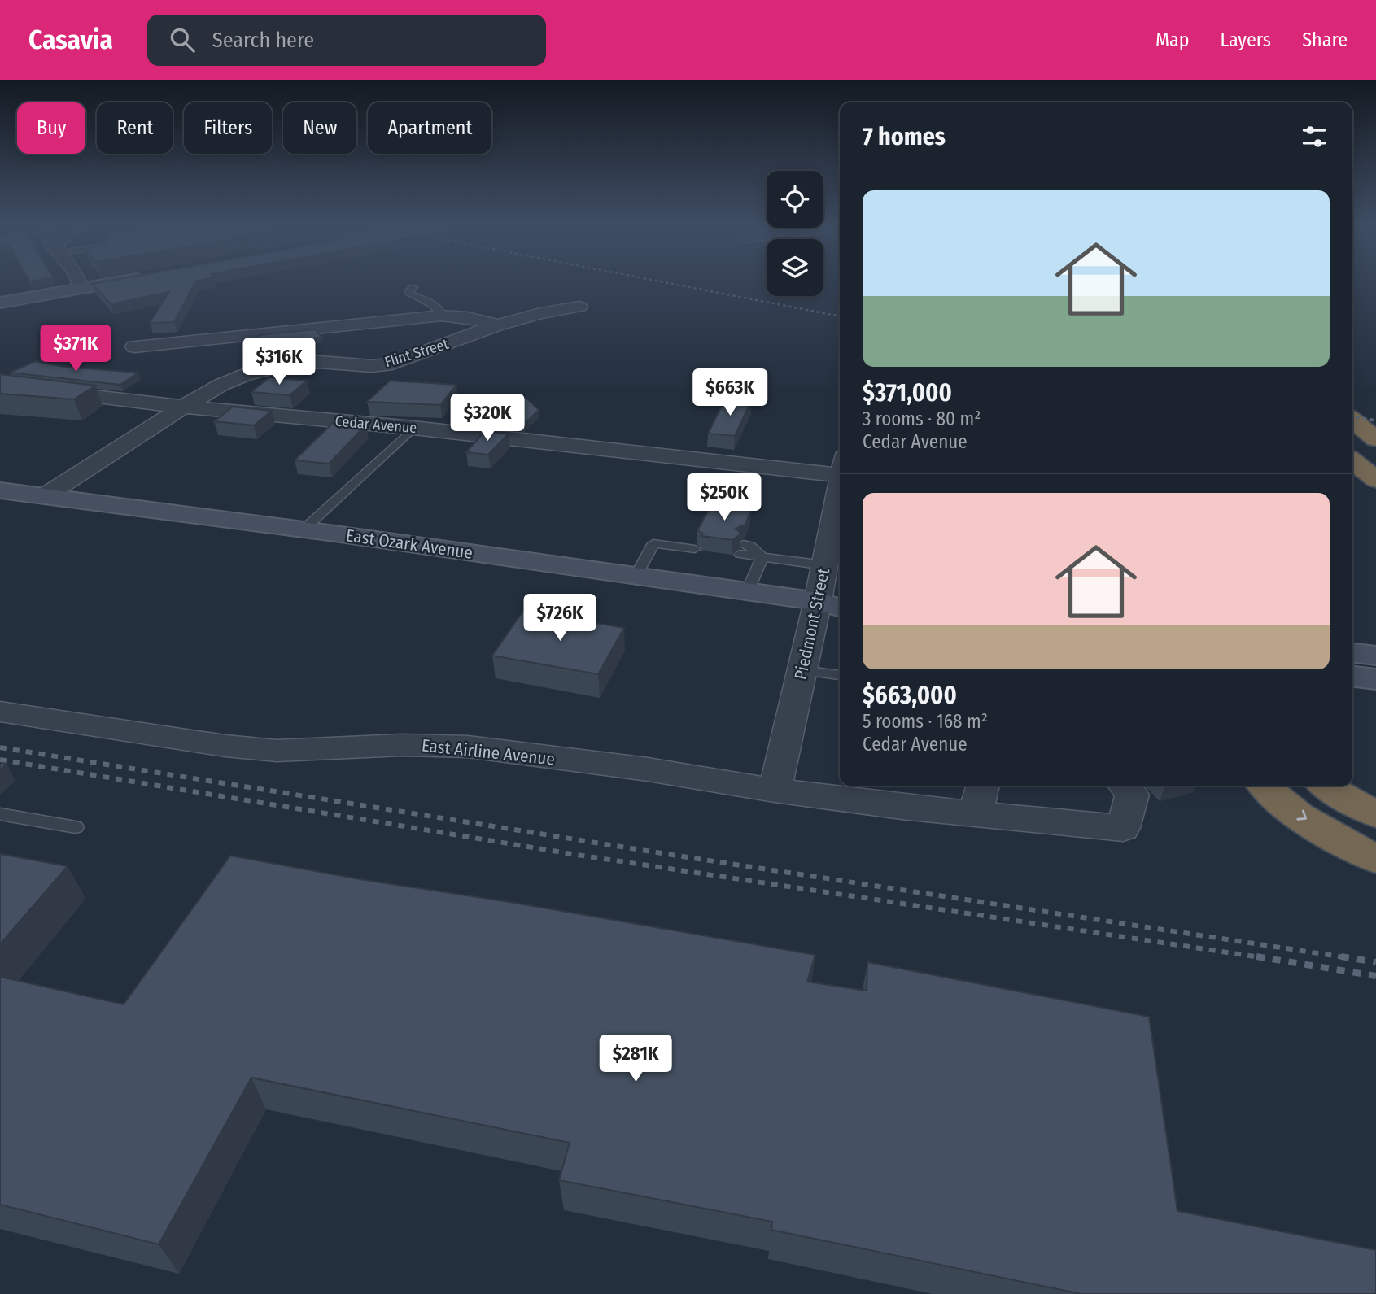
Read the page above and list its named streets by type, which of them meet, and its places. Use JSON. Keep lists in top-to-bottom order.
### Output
{
  "streets": {
    "main road": ["East Ozark Avenue"],
    "street": [
      "Flint Street",
      "Cedar Avenue",
      "Piedmont Street",
      "East Airline Avenue"
    ]
  },
  "crossings": [
    ["Flint Street", "Cedar Avenue"],
    ["Flint Street", "East Ozark Avenue"],
    ["East Ozark Avenue", "Piedmont Street"],
    ["Piedmont Street", "East Airline Avenue"]
  ],
  "page": {
    "header": "Casavia",
    "search": "Search here",
    "nav": ["Map", "Layers", "Share"],
    "chip": [
      "Buy",
      "Rent",
      "Filters",
      "New",
      "Apartment"
    ],
    "heading": "7 homes",
    "list": [
      {
        "name": "$371,000",
        "note": "3 rooms · 80 m² · Cedar Avenue"
      },
      {
        "name": "$663,000",
        "note": "5 rooms · 168 m² · Cedar Avenue"
      }
    ],
    "price": [
      "$371K",
      "$316K",
      "$663K",
      "$320K",
      "$250K",
      "$726K",
      "$281K"
    ]
  }
}
